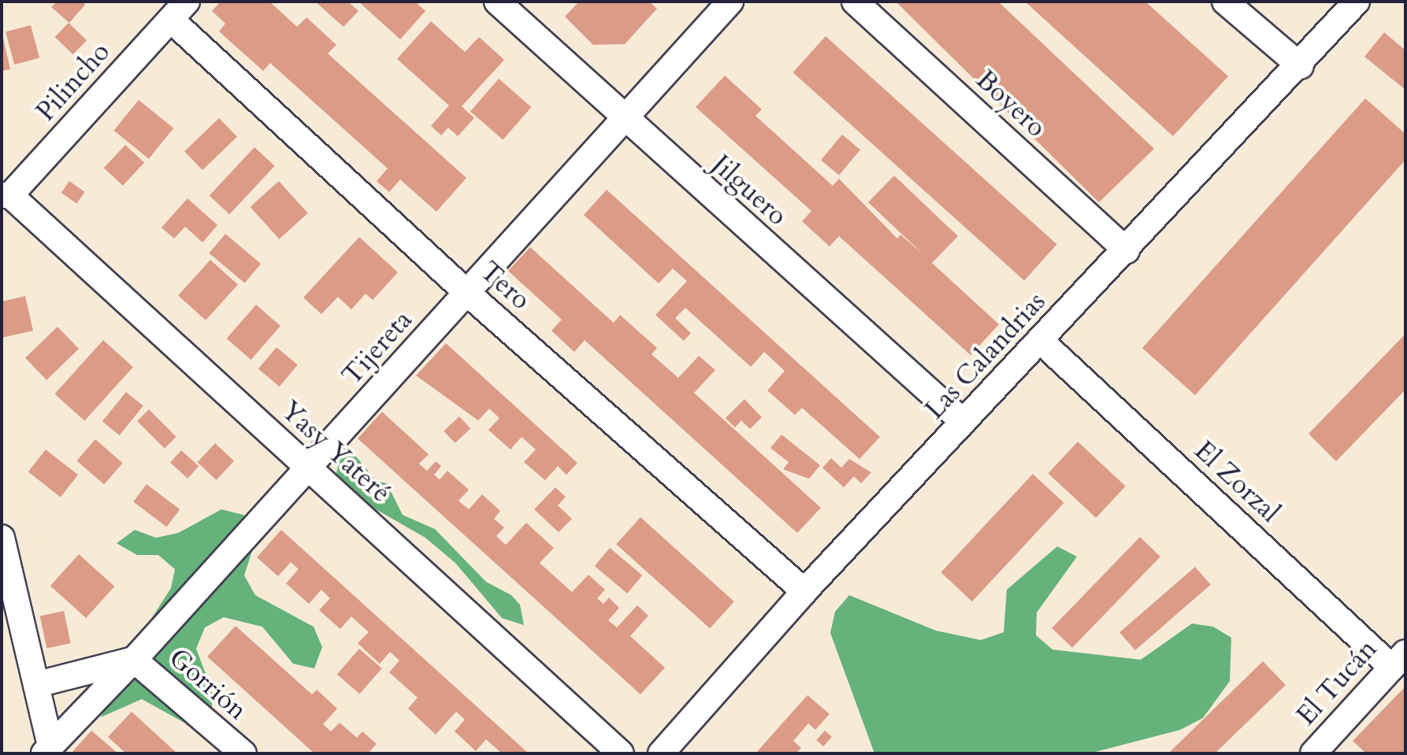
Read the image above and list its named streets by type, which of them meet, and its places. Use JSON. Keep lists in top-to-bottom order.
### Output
{
  "streets": {
    "street": [
      "Pilincho",
      "Boyero",
      "Jilguero",
      "Tero",
      "Tijereta",
      "Las Calandrias",
      "Yasy Yateré",
      "El Zorzal",
      "El Tucán",
      "Gorrión"
    ]
  },
  "crossings": [
    ["Pilincho", "Tero"],
    ["Pilincho", "Yasy Yateré"],
    ["Boyero", "Las Calandrias"],
    ["Jilguero", "Tijereta"],
    ["Jilguero", "Las Calandrias"],
    ["Tero", "Tijereta"],
    ["Tero", "Las Calandrias"],
    ["Tijereta", "Yasy Yateré"],
    ["Tijereta", "Gorrión"],
    ["Las Calandrias", "El Zorzal"],
    ["El Zorzal", "El Tucán"]
  ]
}
